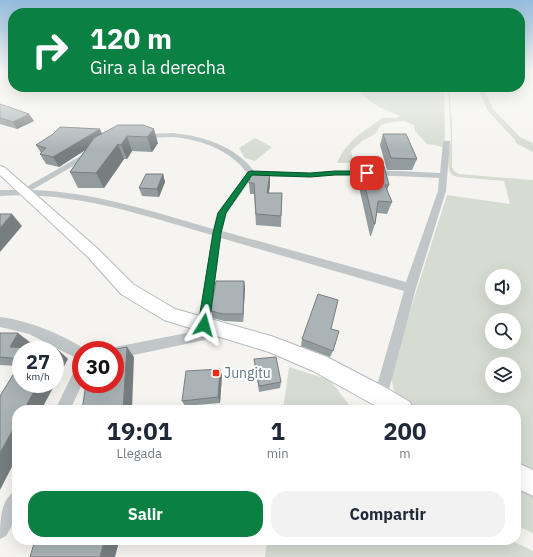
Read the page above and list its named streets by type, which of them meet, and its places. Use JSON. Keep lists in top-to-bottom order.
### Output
{
  "places": {
    "transit": ["Jungitu"]
  },
  "page": {
    "turn": ["120 m", "Gira a la derecha"],
    "speed": "27 km/h",
    "limit": "30",
    "eta": [
      "19:01",
      "Llegada",
      "1",
      "min",
      "200",
      "m"
    ],
    "buttons": ["Salir", "Compartir"]
  }
}
